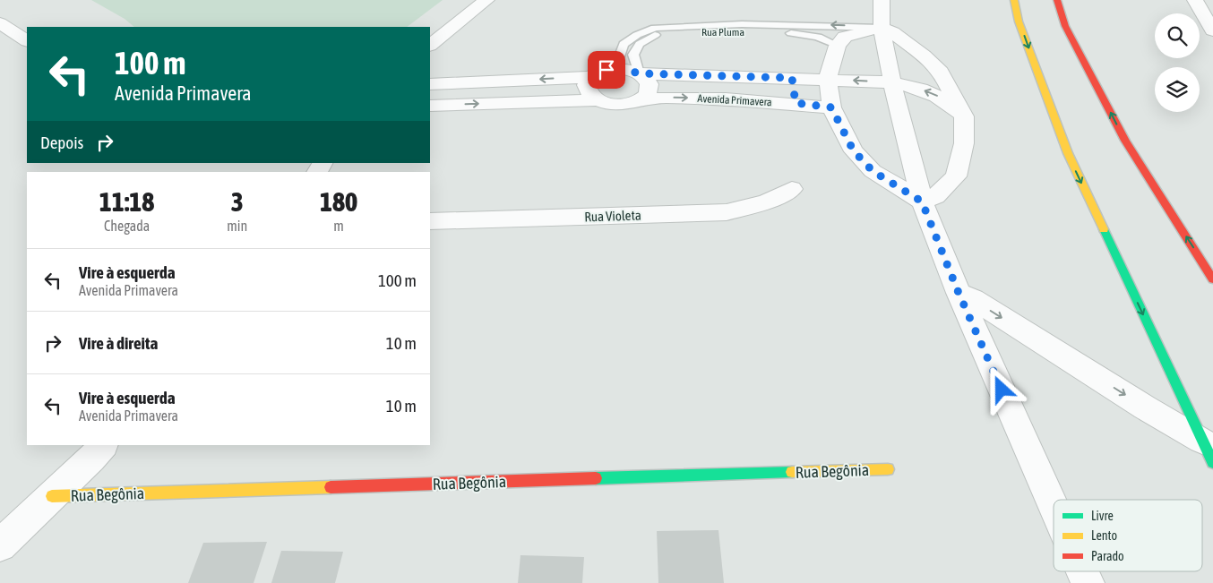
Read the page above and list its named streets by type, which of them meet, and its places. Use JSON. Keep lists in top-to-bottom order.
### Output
{
  "streets": {
    "main road": ["Rua Begônia"],
    "street": ["Avenida Primavera", "Rua Violeta"],
    "lane": ["Rua Pluma"]
  },
  "crossings": [
    ["Rua Pluma", "Avenida Primavera"]
  ],
  "legend": ["Livre", "Lento", "Parado"],
  "page": {
    "turn": ["100 m", "Avenida Primavera"],
    "then": "Depois",
    "eta": [
      "11:18",
      "Chegada",
      "3",
      "min",
      "180",
      "m"
    ],
    "list": [
      {
        "name": "Vire à esquerda",
        "note": "Avenida Primavera",
        "value": "100 m"
      },
      {
        "name": "Vire à direita",
        "value": "10 m"
      },
      {
        "name": "Vire à esquerda",
        "note": "Avenida Primavera",
        "value": "10 m"
      }
    ]
  }
}
